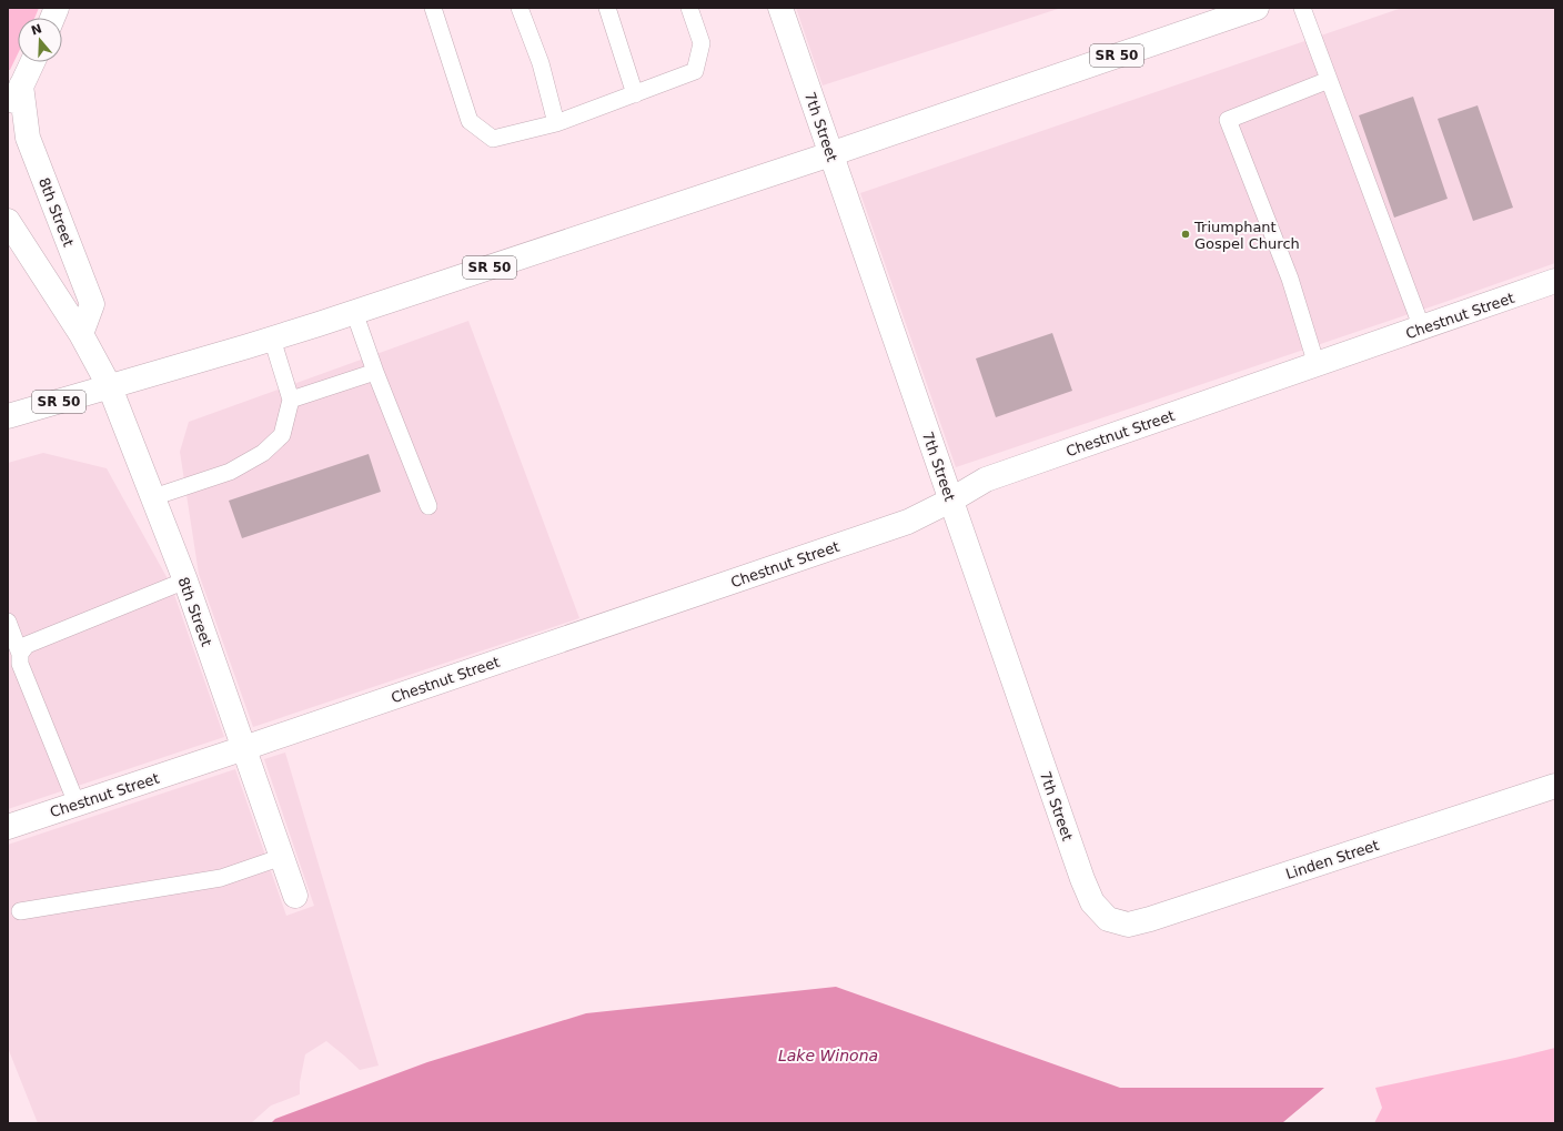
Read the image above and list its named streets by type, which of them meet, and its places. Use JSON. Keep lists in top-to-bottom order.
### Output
{
  "streets": {
    "main road": [
      "SR 50",
      "7th Street",
      "8th Street",
      "Chestnut Street",
      "Linden Street"
    ]
  },
  "crossings": [
    ["SR 50", "7th Street"],
    ["SR 50", "8th Street"],
    ["7th Street", "Chestnut Street"],
    ["7th Street", "Linden Street"],
    ["8th Street", "Chestnut Street"]
  ],
  "water": ["Lake Winona"],
  "places": ["Triumphant Gospel Church"],
  "north": "top"
}
